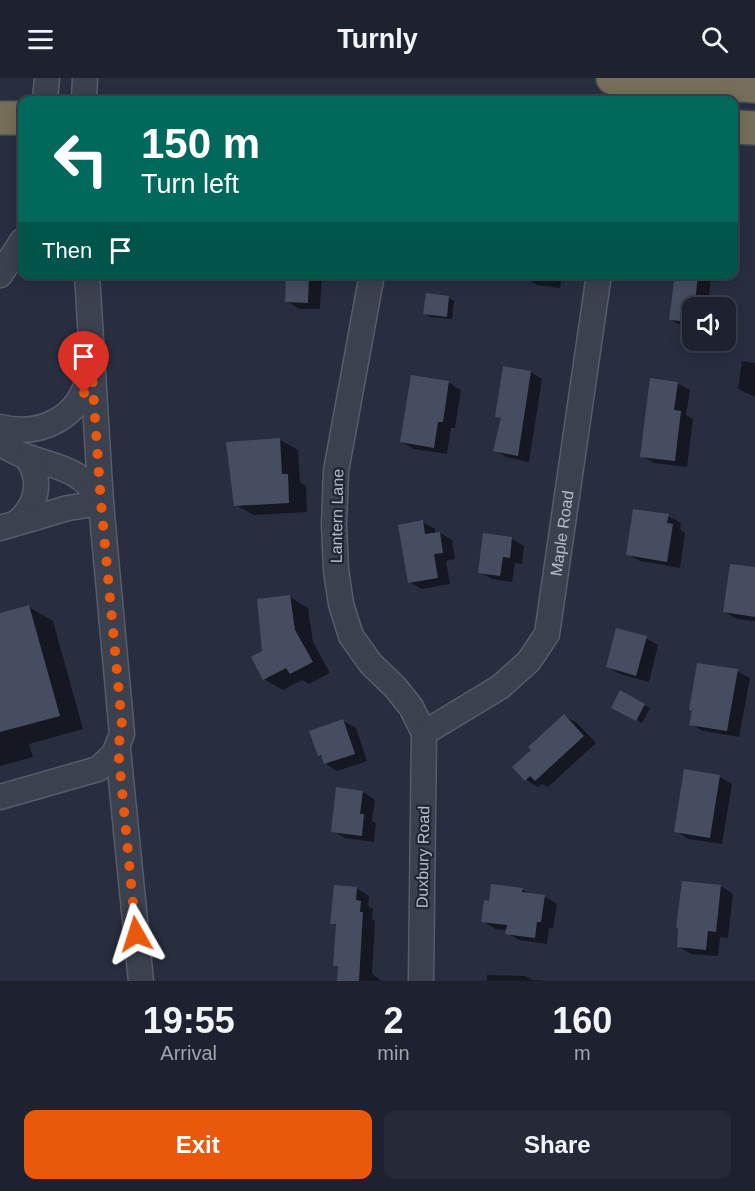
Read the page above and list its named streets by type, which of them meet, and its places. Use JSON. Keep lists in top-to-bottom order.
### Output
{
  "streets": {
    "street": ["Lantern Lane", "Maple Road", "Duxbury Road"]
  },
  "crossings": [
    ["Lantern Lane", "Maple Road"],
    ["Lantern Lane", "Duxbury Road"],
    ["Maple Road", "Duxbury Road"]
  ],
  "page": {
    "header": "Turnly",
    "turn": ["150 m", "Turn left"],
    "then": "Then",
    "eta": [
      "19:55",
      "Arrival",
      "2",
      "min",
      "160",
      "m"
    ],
    "buttons": ["Exit", "Share"]
  }
}
